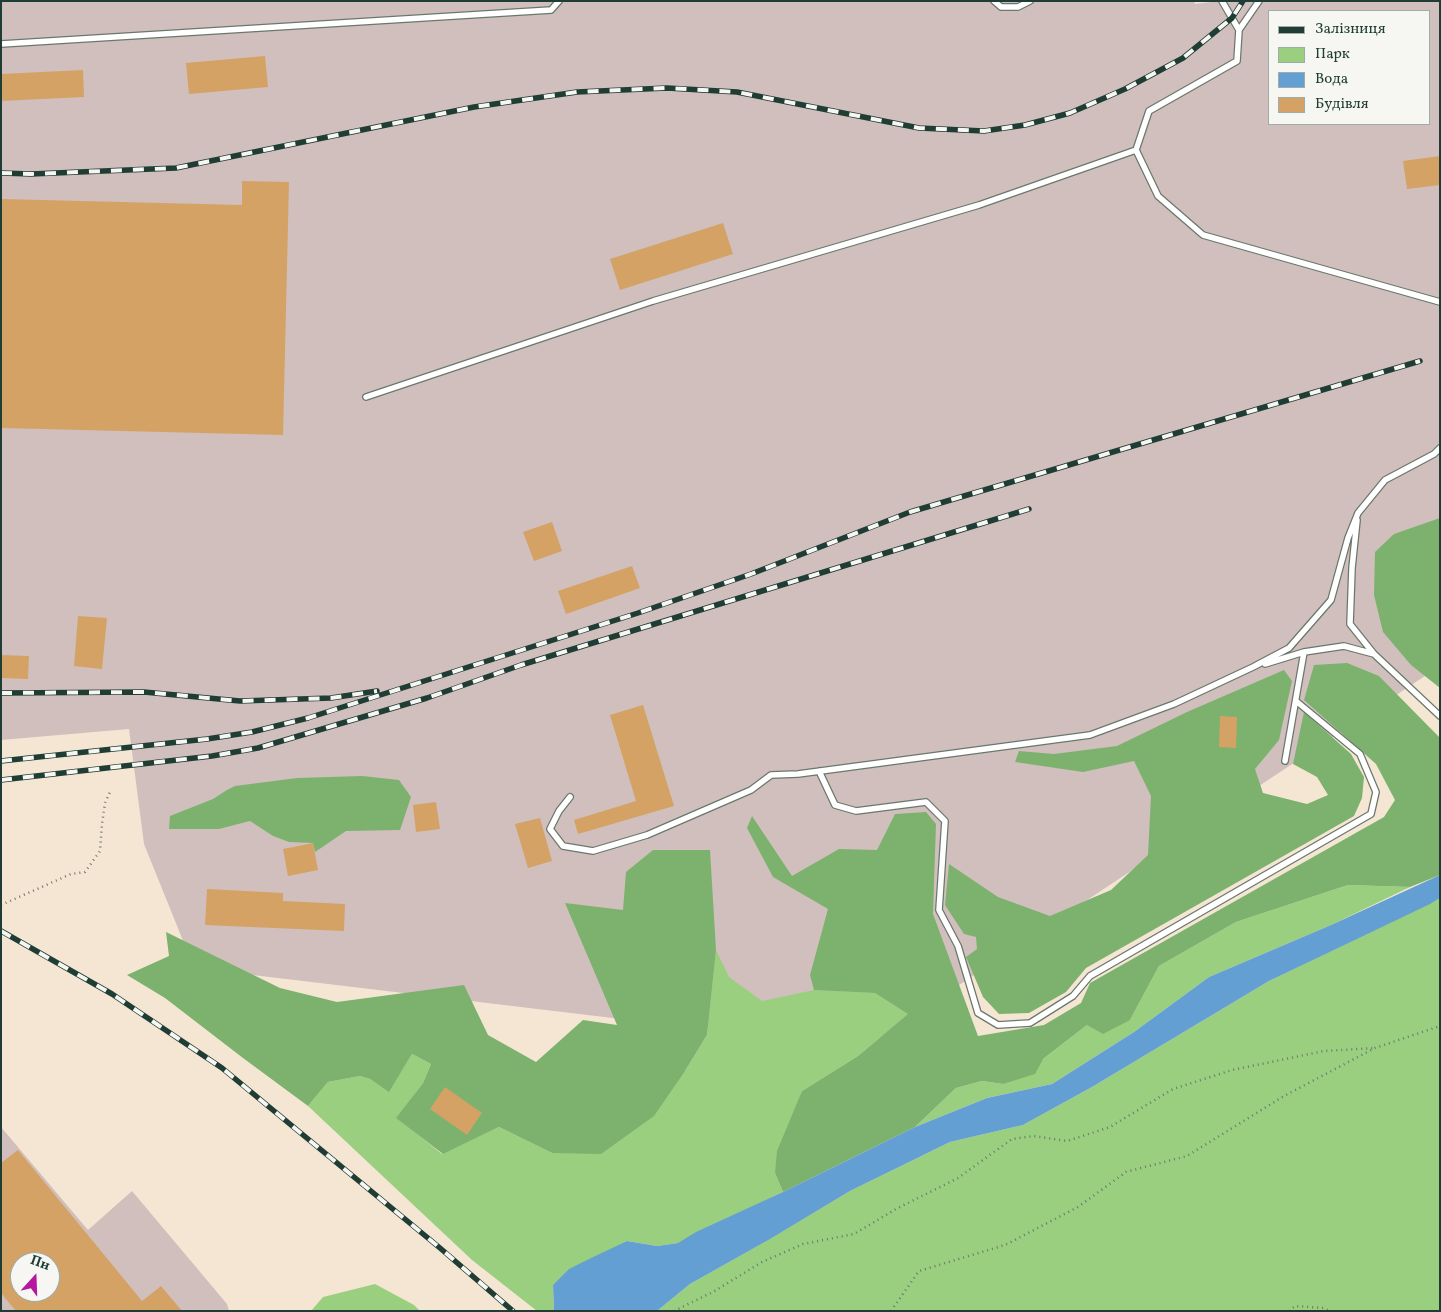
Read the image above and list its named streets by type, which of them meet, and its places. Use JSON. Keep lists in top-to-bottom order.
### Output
{
  "legend": [
    "Залізниця",
    "Парк",
    "Вода",
    "Будівля"
  ],
  "north": "top"
}
